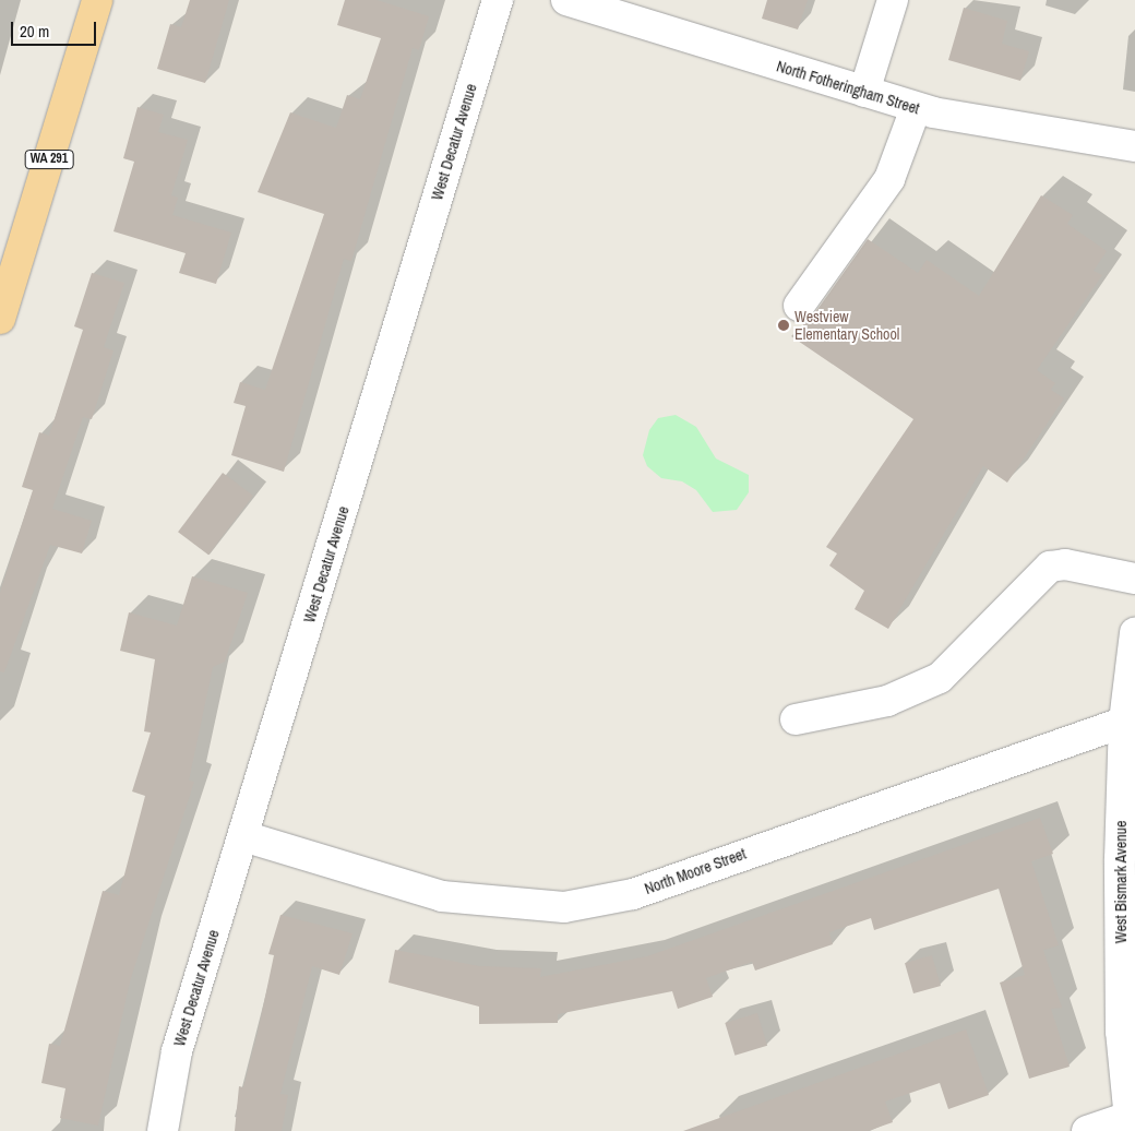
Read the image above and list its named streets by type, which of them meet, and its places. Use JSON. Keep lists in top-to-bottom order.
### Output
{
  "streets": {
    "main road": ["WA 291"],
    "street": [
      "North Fotheringham Street",
      "West Decatur Avenue",
      "North Moore Street",
      "West Bismark Avenue"
    ]
  },
  "crossings": [
    ["West Decatur Avenue", "North Moore Street"],
    ["North Moore Street", "West Bismark Avenue"]
  ],
  "places": ["Westview Elementary School"],
  "scale_bar": "20 m"
}
